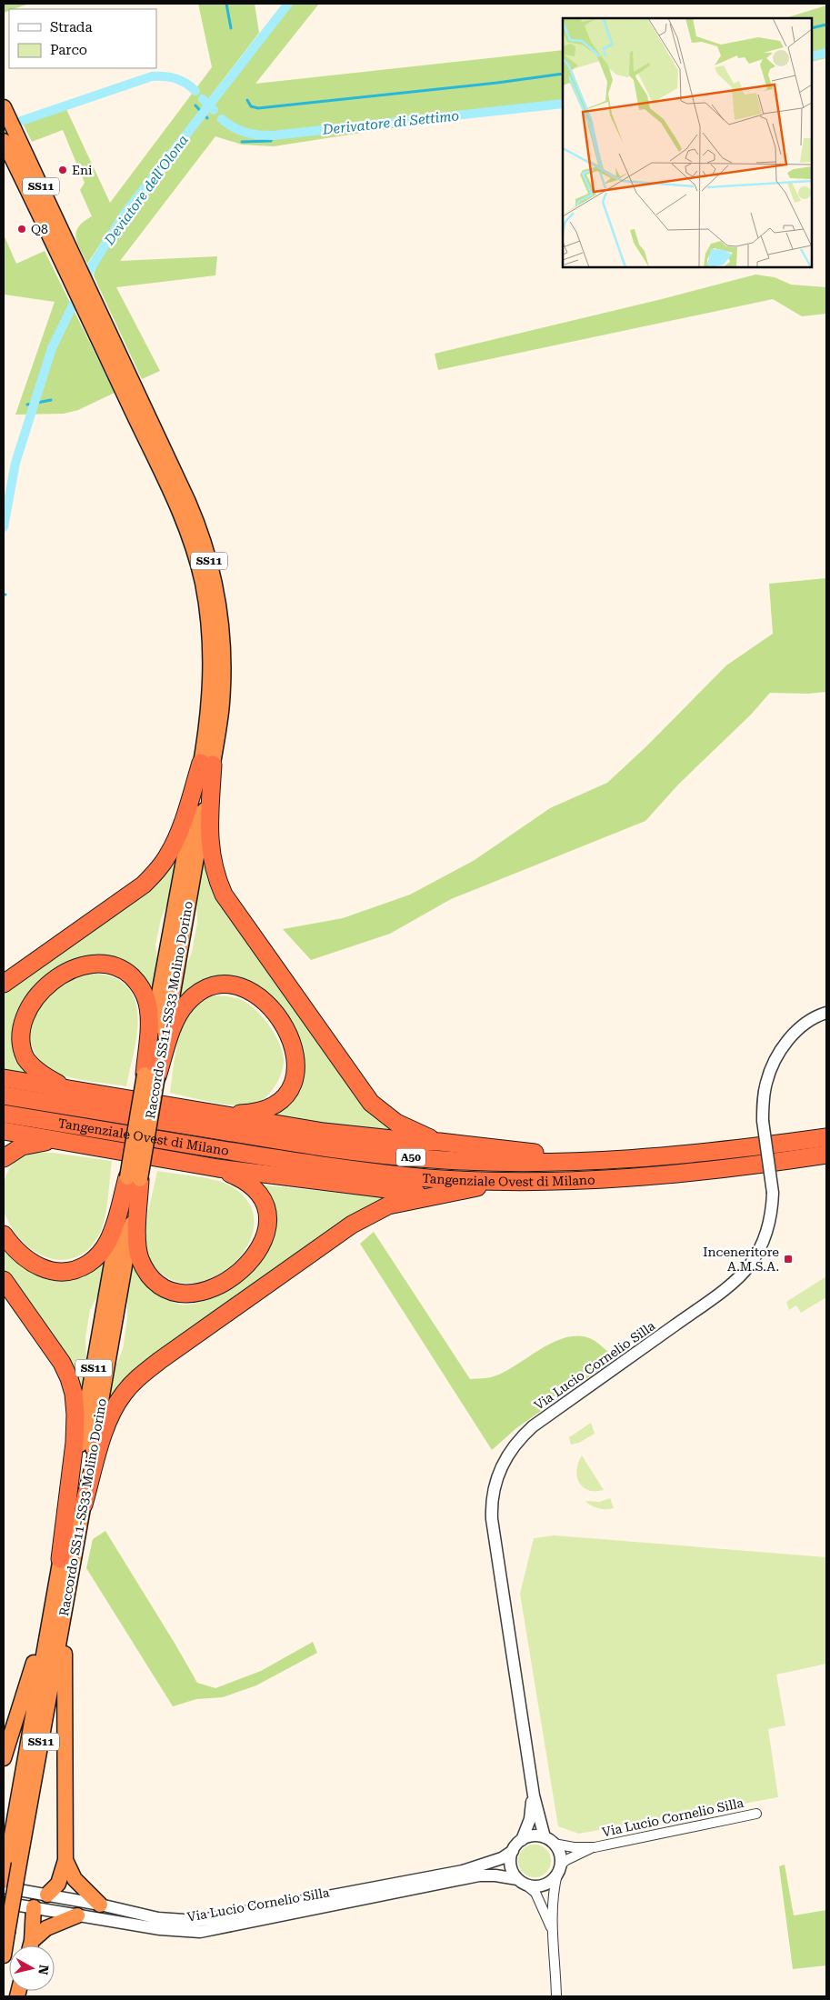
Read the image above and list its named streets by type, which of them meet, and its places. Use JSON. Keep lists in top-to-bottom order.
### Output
{
  "streets": {
    "highway": [
      "SS11",
      "Raccordo SS11-SS33 Molino Dorino",
      "Tangenziale Ovest di Milano",
      "A50"
    ],
    "street": ["Via Lucio Cornelio Silla"]
  },
  "crossings": [
    ["SS11", "Raccordo SS11-SS33 Molino Dorino"]
  ],
  "water": ["Derivatore di Settimo", "Deviatore dell'Olona"],
  "places": {
    "other": ["Eni", "Q8"],
    "transit": ["Inceneritore A.M.S.A."]
  },
  "legend": ["Strada", "Parco"],
  "north": "right"
}
